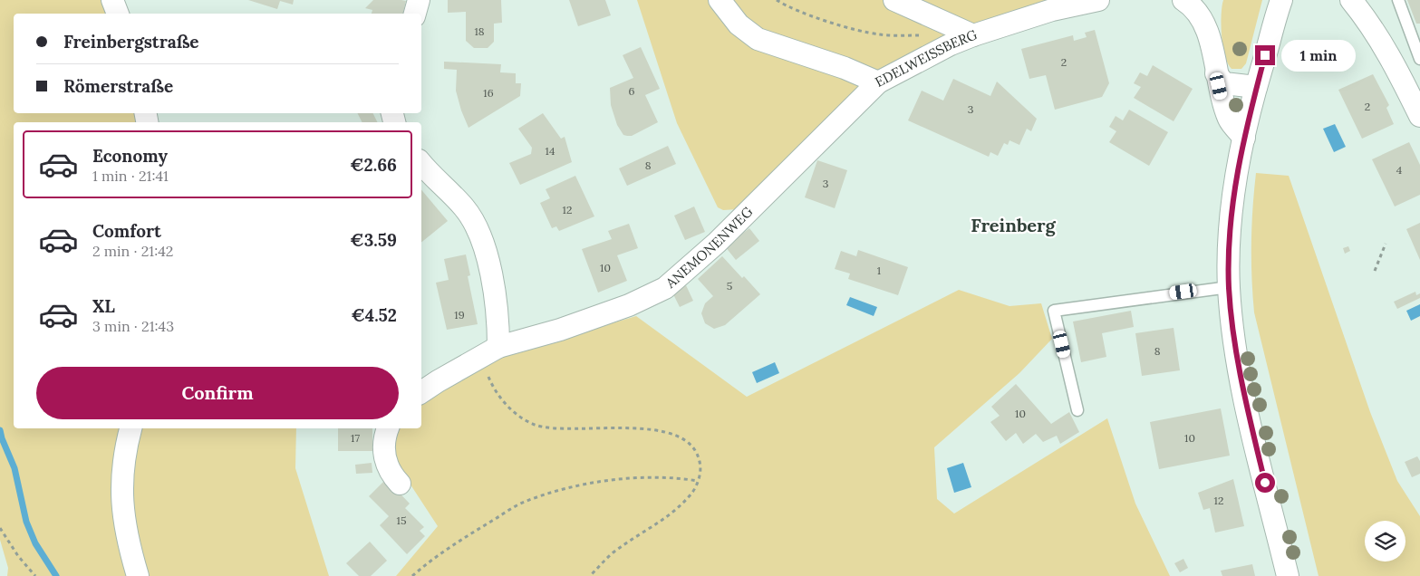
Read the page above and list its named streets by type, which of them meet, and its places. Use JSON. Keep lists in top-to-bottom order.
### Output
{
  "streets": {
    "street": ["EDELWEISSBERG", "ANEMONENWEG"]
  },
  "crossings": [
    ["EDELWEISSBERG", "ANEMONENWEG"]
  ],
  "districts": ["Freinberg"],
  "house_numbers": [
    "18",
    "2",
    "6",
    "16",
    "2",
    "3",
    "14",
    "8",
    "4",
    "3",
    "12",
    "10",
    "1",
    "5",
    "19",
    "8",
    "10",
    "17",
    "10",
    "12",
    "15"
  ],
  "page": {
    "banner": ["Freinbergstraße", "Römerstraße"],
    "bubble": "1 min",
    "list": [
      {
        "name": "Economy",
        "note": "1 min · 21:41",
        "value": "€2.66"
      },
      {
        "name": "Comfort",
        "note": "2 min · 21:42",
        "value": "€3.59"
      },
      {
        "name": "XL",
        "note": "3 min · 21:43",
        "value": "€4.52"
      }
    ],
    "buttons": "Confirm"
  }
}
